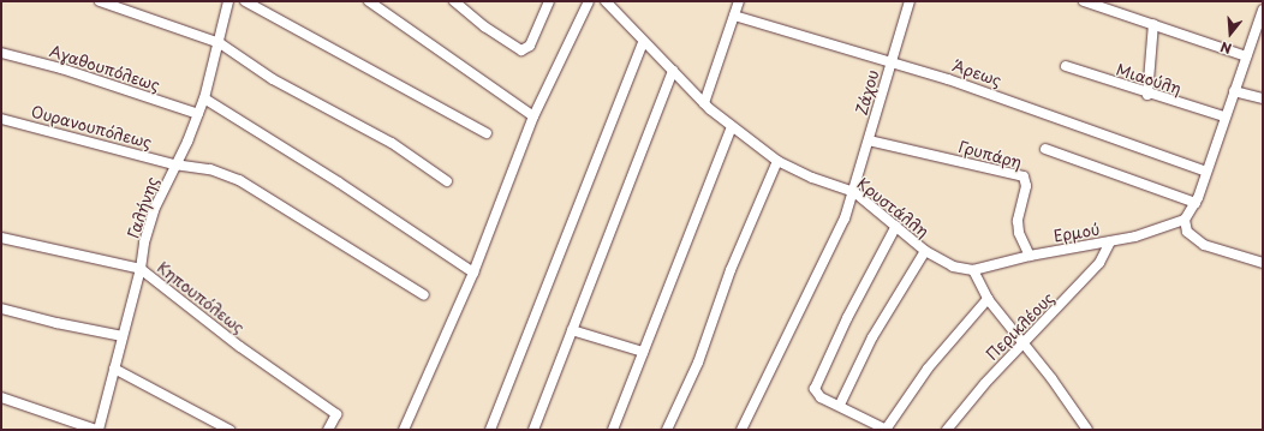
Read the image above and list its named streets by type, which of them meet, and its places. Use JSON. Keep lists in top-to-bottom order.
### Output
{
  "streets": {
    "street": [
      "Αγαθουπόλεως",
      "Άρεως",
      "Μιαούλη",
      "Ζάχου",
      "Ουρανουπόλεως",
      "Γρυπάρη",
      "Γαλήνης",
      "Κρυστάλλη",
      "Ερμού",
      "Κηπουπόλεως",
      "Περικλέους"
    ]
  },
  "crossings": [
    ["Αγαθουπόλεως", "Γαλήνης"],
    ["Άρεως", "Ζάχου"],
    ["Ζάχου", "Γρυπάρη"],
    ["Ζάχου", "Κρυστάλλη"],
    ["Ουρανουπόλεως", "Γαλήνης"],
    ["Γρυπάρη", "Ερμού"],
    ["Γαλήνης", "Κηπουπόλεως"],
    ["Κρυστάλλη", "Ερμού"],
    ["Ερμού", "Περικλέους"]
  ],
  "north": "bottom"
}
